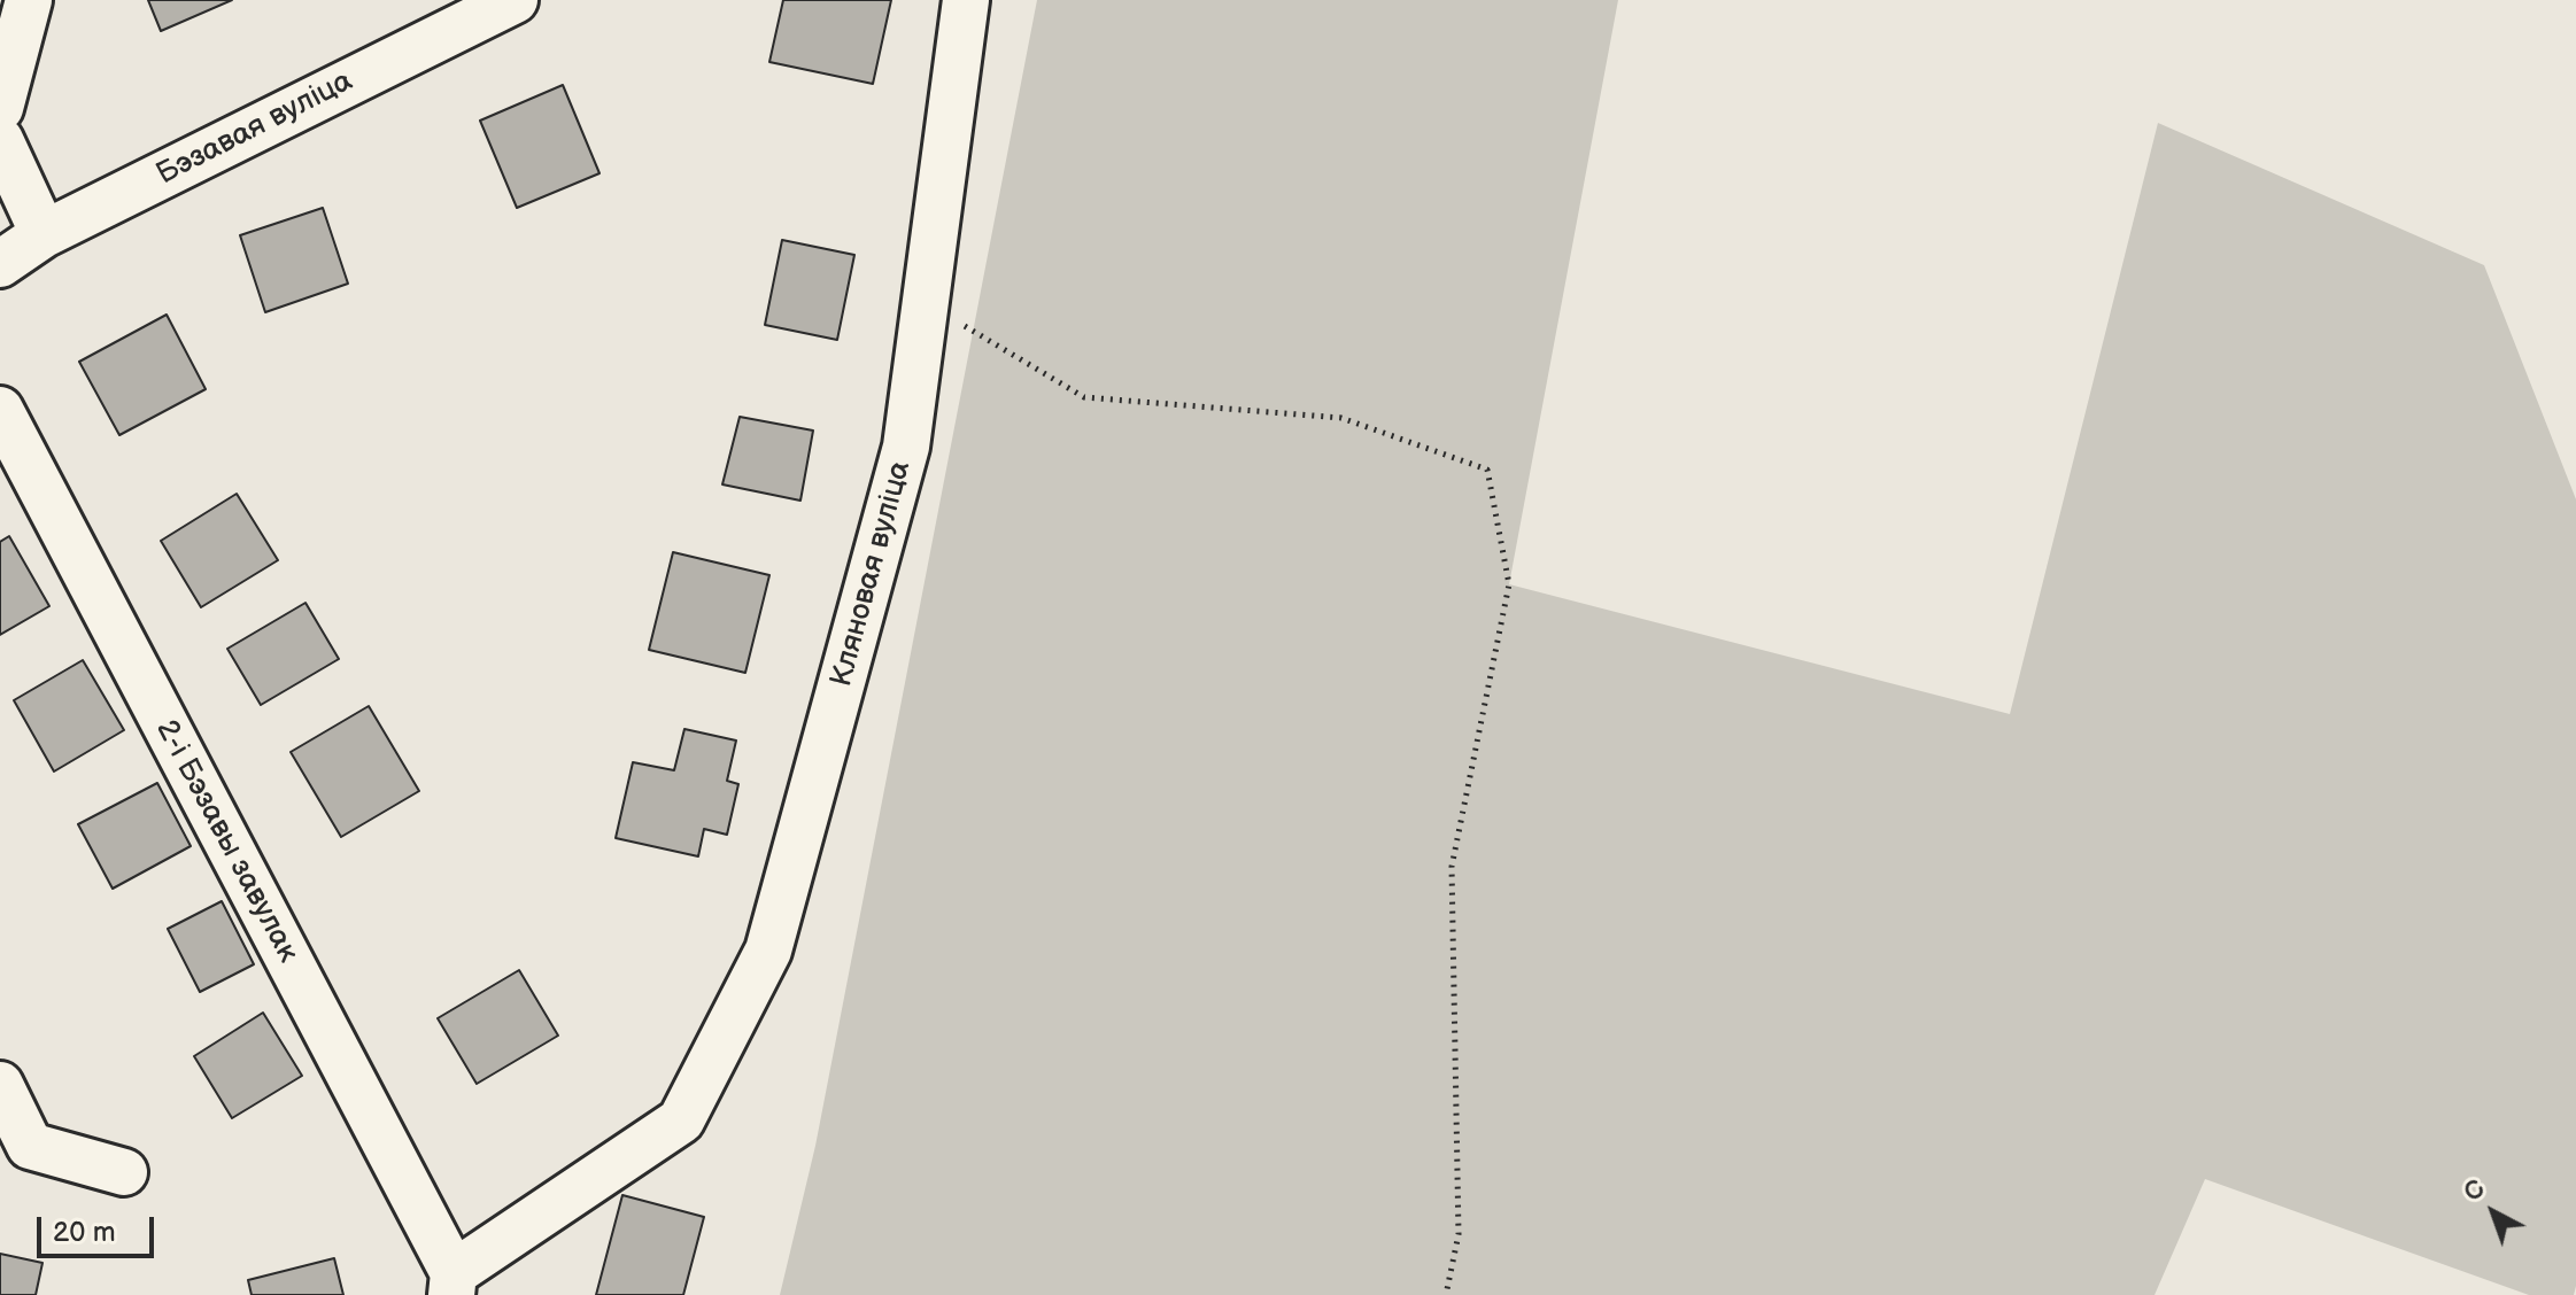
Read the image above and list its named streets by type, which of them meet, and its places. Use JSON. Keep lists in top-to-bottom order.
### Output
{
  "streets": {
    "street": ["Бэзавая вуліца", "Кляновая вуліца", "2-і Бэзавы завулак"]
  },
  "crossings": [
    ["Кляновая вуліца", "2-і Бэзавы завулак"]
  ],
  "scale_bar": "20 m",
  "north": "top left"
}
